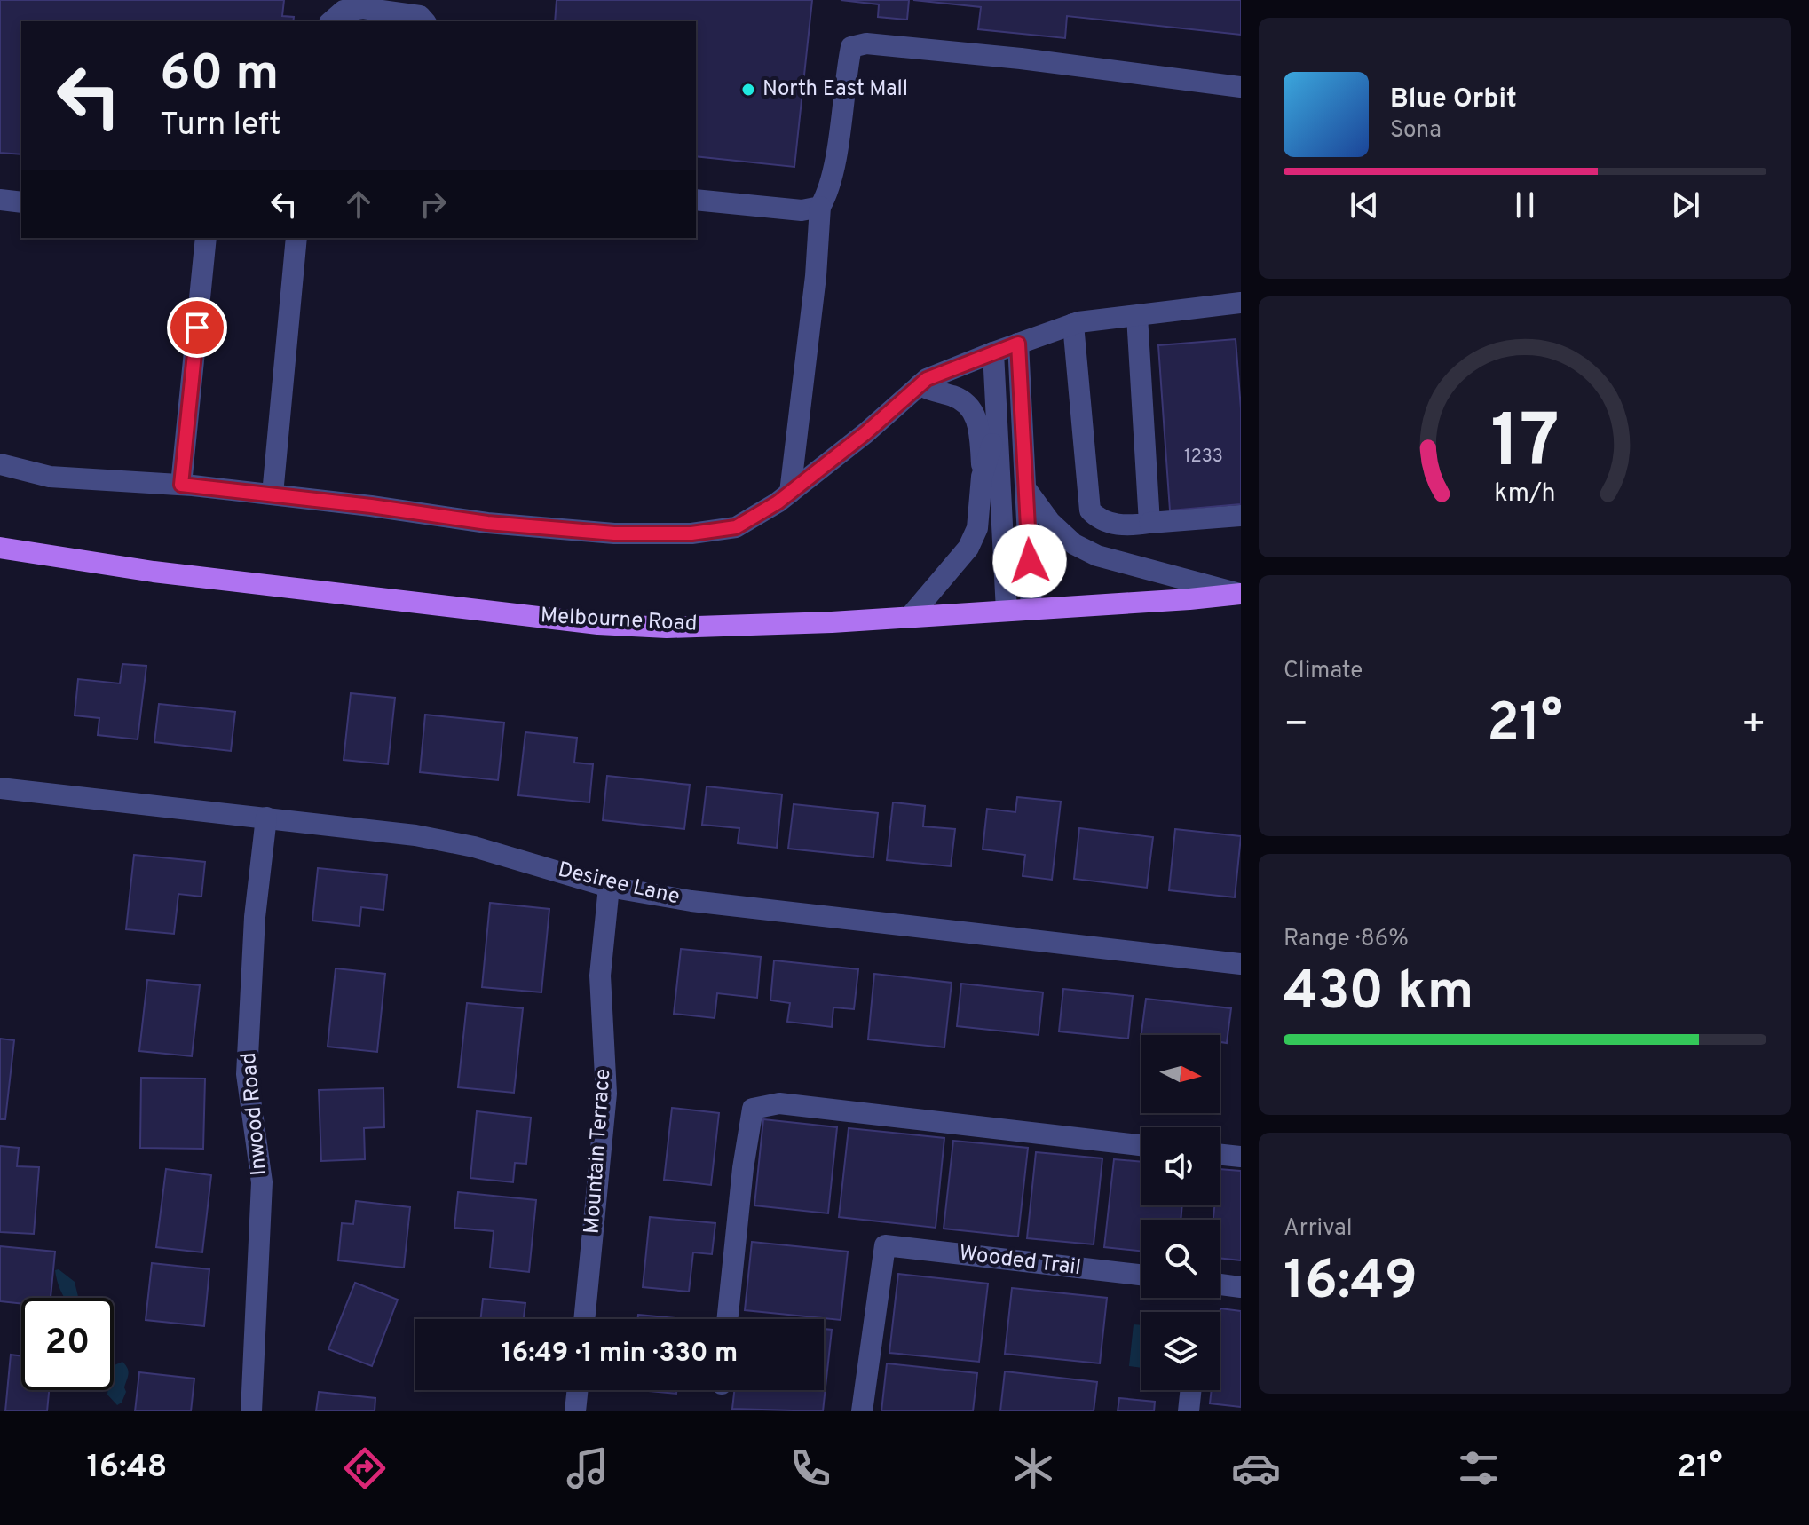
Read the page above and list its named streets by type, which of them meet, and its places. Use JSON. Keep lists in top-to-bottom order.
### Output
{
  "streets": {
    "main road": ["Melbourne Road"],
    "street": [
      "Desiree Lane",
      "Inwood Road",
      "Mountain Terrace",
      "Wooded Trail"
    ]
  },
  "crossings": [
    ["Desiree Lane", "Inwood Road"],
    ["Desiree Lane", "Mountain Terrace"]
  ],
  "places": ["North East Mall"],
  "house_numbers": ["1233"],
  "north": "right",
  "page": {
    "turn": ["60 m", "Turn left"],
    "song": ["Blue Orbit", "Sona"],
    "tile": [
      "Climate",
      ["Range · 86%", "430 km"],
      ["Arrival", "16:49"]
    ],
    "heat": ["−", "21°", "+"],
    "limit": "20",
    "trip": "16:49 · 1 min · 330 m",
    "tabs": ["16:48", "21°"],
    "gauge": ["17", "km/h"]
  }
}
